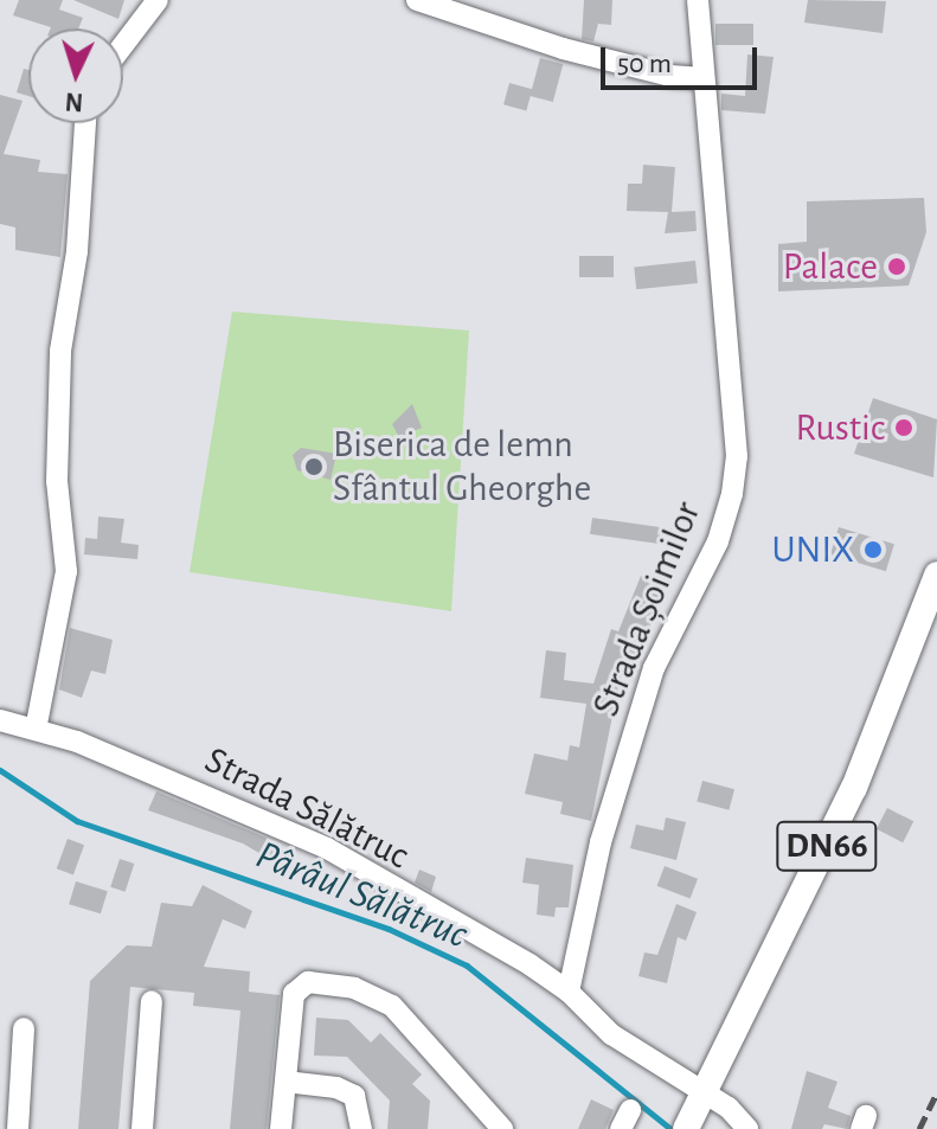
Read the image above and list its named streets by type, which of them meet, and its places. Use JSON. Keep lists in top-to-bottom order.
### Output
{
  "streets": {
    "main road": ["DN66"],
    "street": ["Strada Șoimilor", "Strada Sălătruc"]
  },
  "crossings": [
    ["Strada Șoimilor", "Strada Sălătruc"],
    ["Strada Sălătruc", "DN66"]
  ],
  "water": ["Pârâul Sălătruc"],
  "places": [
    "Palace",
    "Rustic",
    "Biserica de lemn Sfântul Gheorghe",
    "UNIX"
  ],
  "scale_bar": "50 m",
  "north": "bottom"
}
